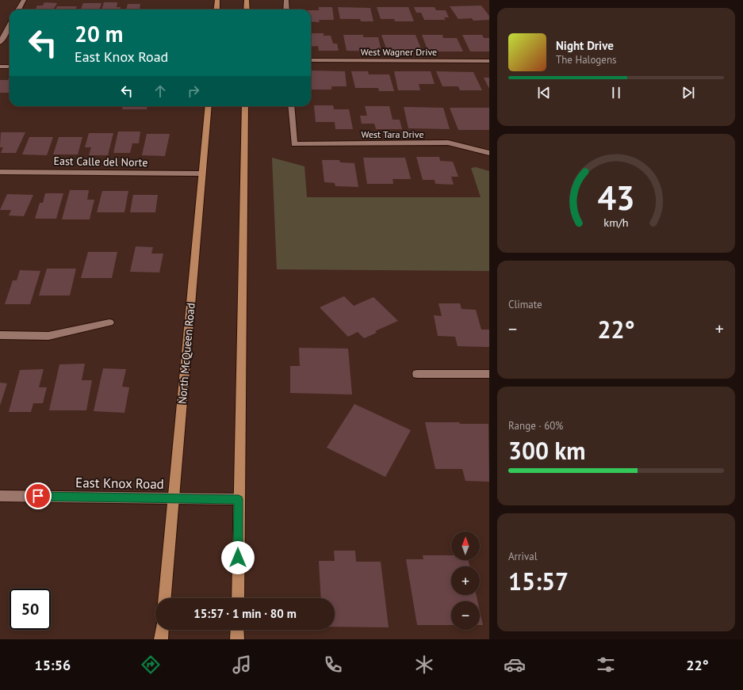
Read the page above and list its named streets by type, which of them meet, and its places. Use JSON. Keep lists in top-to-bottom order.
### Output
{
  "streets": {
    "main road": ["North McQueen Road"],
    "street": [
      "West Wagner Drive",
      "West Tara Drive",
      "East Calle del Norte",
      "East Knox Road"
    ]
  },
  "crossings": [
    ["East Calle del Norte", "North McQueen Road"],
    ["North McQueen Road", "East Knox Road"]
  ],
  "north": "top",
  "page": {
    "turn": ["20 m", "East Knox Road"],
    "song": ["Night Drive", "The Halogens"],
    "tile": [
      "Climate",
      ["Range · 60%", "300 km"],
      ["Arrival", "15:57"]
    ],
    "heat": ["−", "22°", "+"],
    "map_buttons": ["+", "−"],
    "limit": "50",
    "trip": "15:57 · 1 min · 80 m",
    "tabs": ["15:56", "22°"],
    "gauge": ["43", "km/h"]
  }
}
